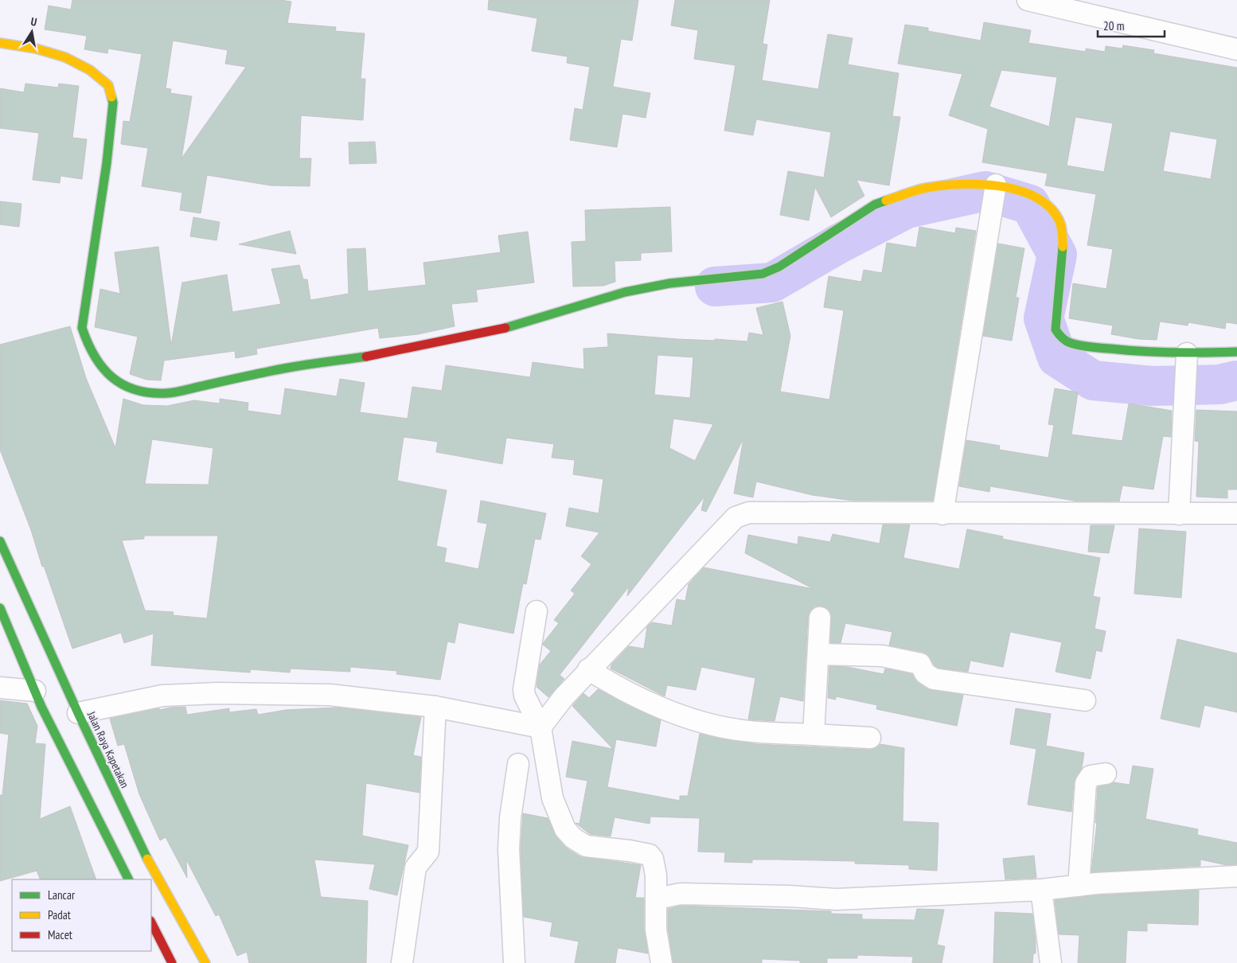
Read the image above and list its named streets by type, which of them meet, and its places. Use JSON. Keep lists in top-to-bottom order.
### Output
{
  "streets": {
    "main road": ["Jalan Raya Kapetakan"]
  },
  "legend": ["Lancar", "Padat", "Macet"],
  "scale_bar": "20 m",
  "north": "top"
}
